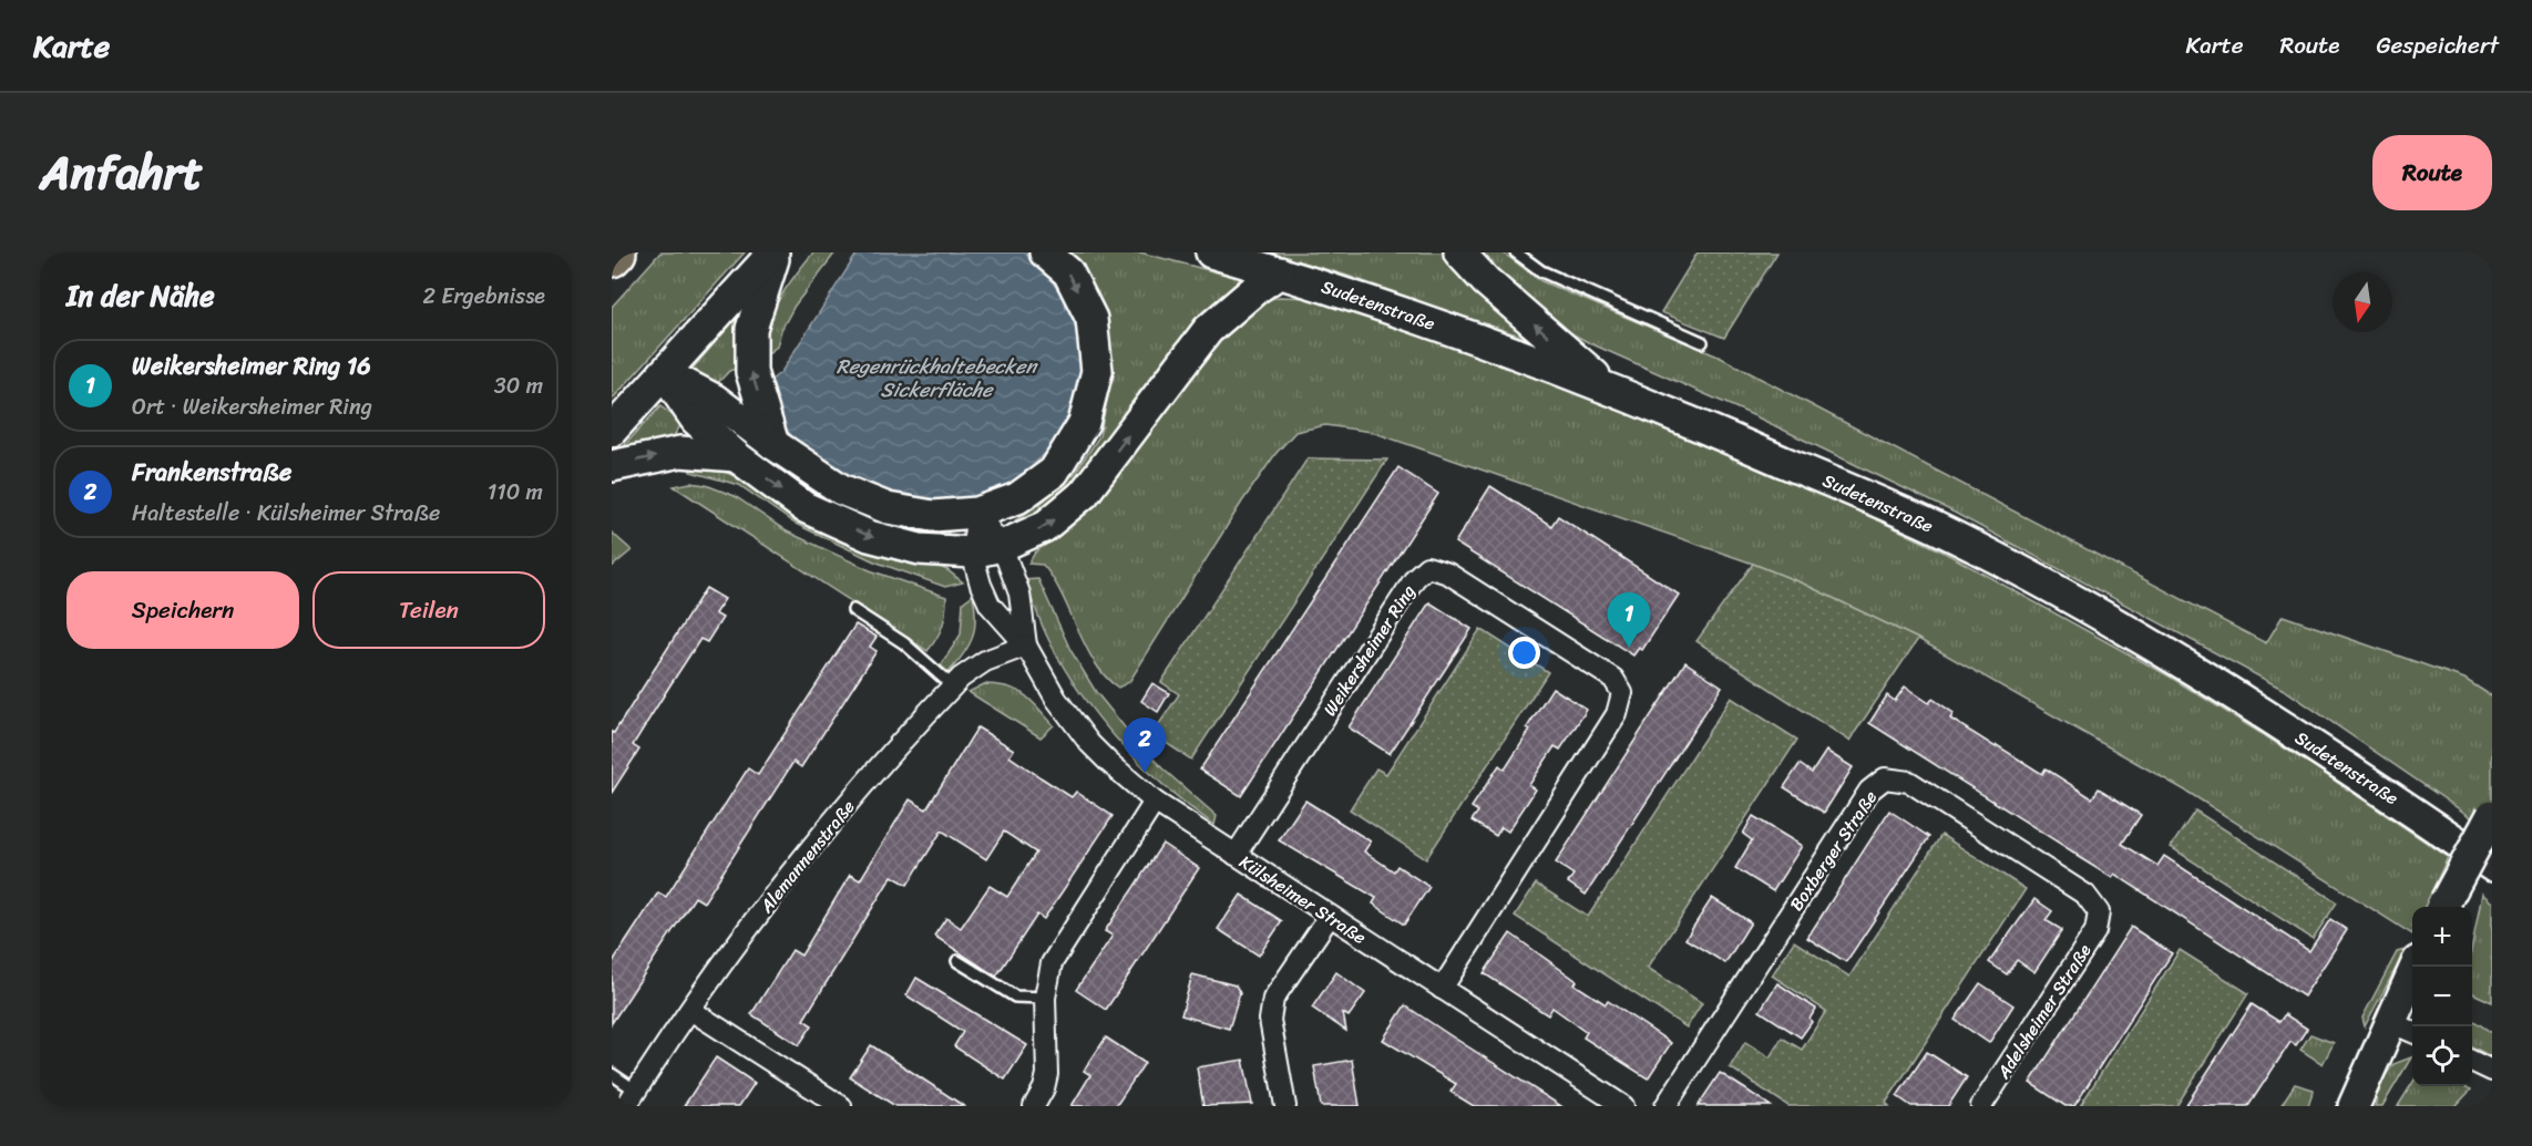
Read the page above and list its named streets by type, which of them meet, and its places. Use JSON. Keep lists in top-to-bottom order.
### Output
{
  "streets": {
    "main road": ["Sudetenstraße"],
    "street": [
      "Weikersheimer Ring",
      "Boxberger Straße",
      "Alemannenstraße",
      "Külsheimer Straße",
      "Adelsheimer Straße"
    ]
  },
  "crossings": [
    ["Weikersheimer Ring", "Külsheimer Straße"],
    ["Boxberger Straße", "Adelsheimer Straße"],
    ["Alemannenstraße", "Külsheimer Straße"]
  ],
  "water": ["Regenrückhaltebecken Sickerfläche"],
  "north": "bottom",
  "page": {
    "header": "Karte",
    "nav": ["Karte", "Route", "Gespeichert"],
    "title": "Anfahrt",
    "buttons": [
      "Route",
      ["Speichern", "Teilen"]
    ],
    "heading": ["In der Nähe", "2 Ergebnisse"],
    "list": [
      {
        "mark": "1",
        "name": "Weikersheimer Ring 16",
        "note": "Ort · Weikersheimer Ring",
        "value": "30 m"
      },
      {
        "mark": "2",
        "name": "Frankenstraße",
        "note": "Haltestelle · Külsheimer Straße",
        "value": "110 m"
      }
    ],
    "pins": ["1", "2"],
    "map_buttons": ["+", "−"]
  }
}
